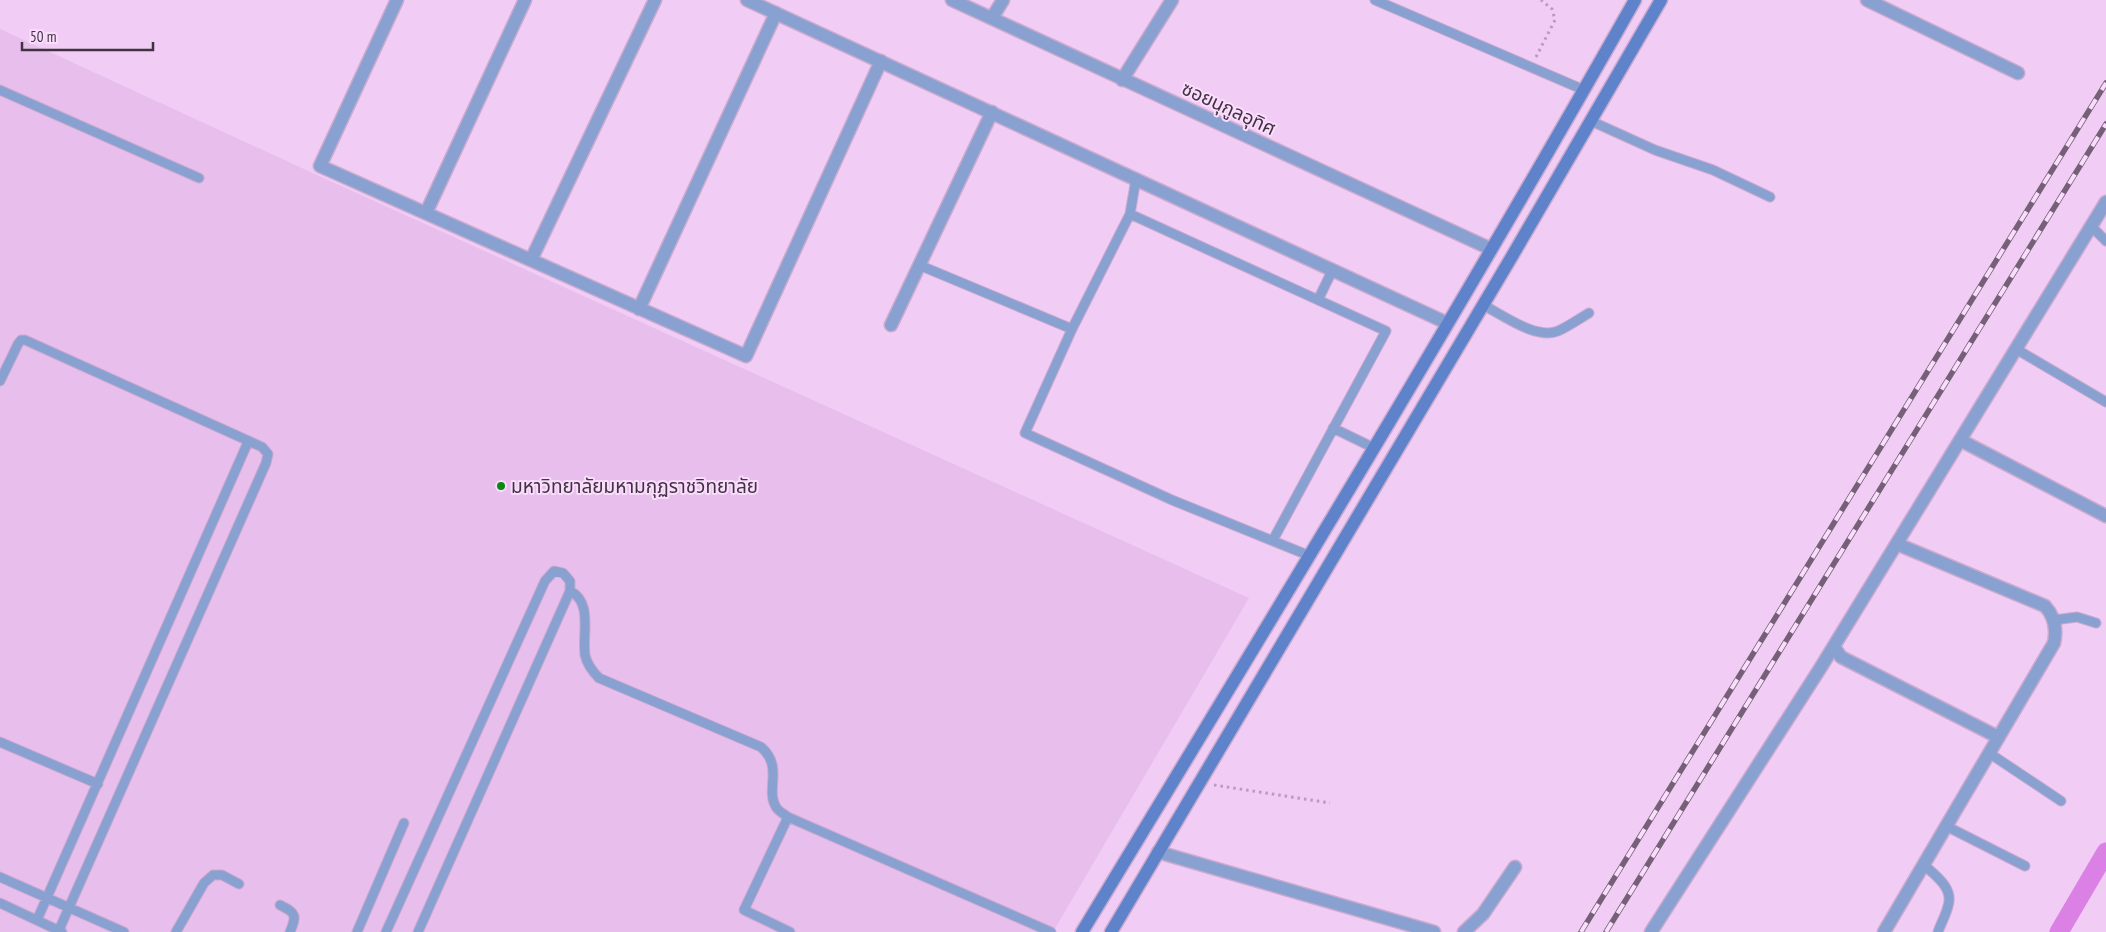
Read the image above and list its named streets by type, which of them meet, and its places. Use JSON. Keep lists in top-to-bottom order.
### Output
{
  "streets": {
    "street": ["ซอยนุกูลอุทิศ"]
  },
  "places": ["มหาวิทยาลัยมหามกุฏราชวิทยาลัย"],
  "scale_bar": "50 m"
}
